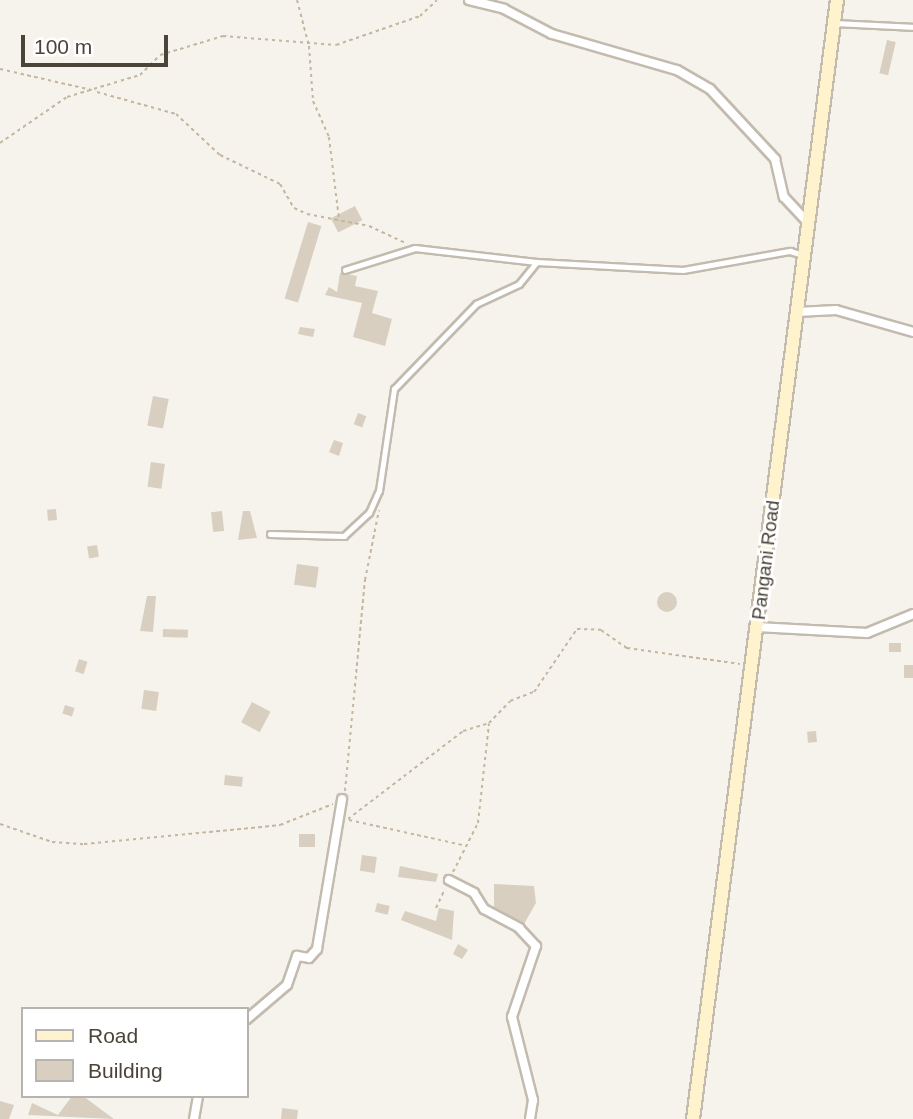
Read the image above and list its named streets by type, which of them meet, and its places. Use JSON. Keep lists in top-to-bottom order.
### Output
{
  "streets": {
    "main road": ["Pangani Road"]
  },
  "legend": ["Road", "Building"],
  "scale_bar": "100 m"
}
